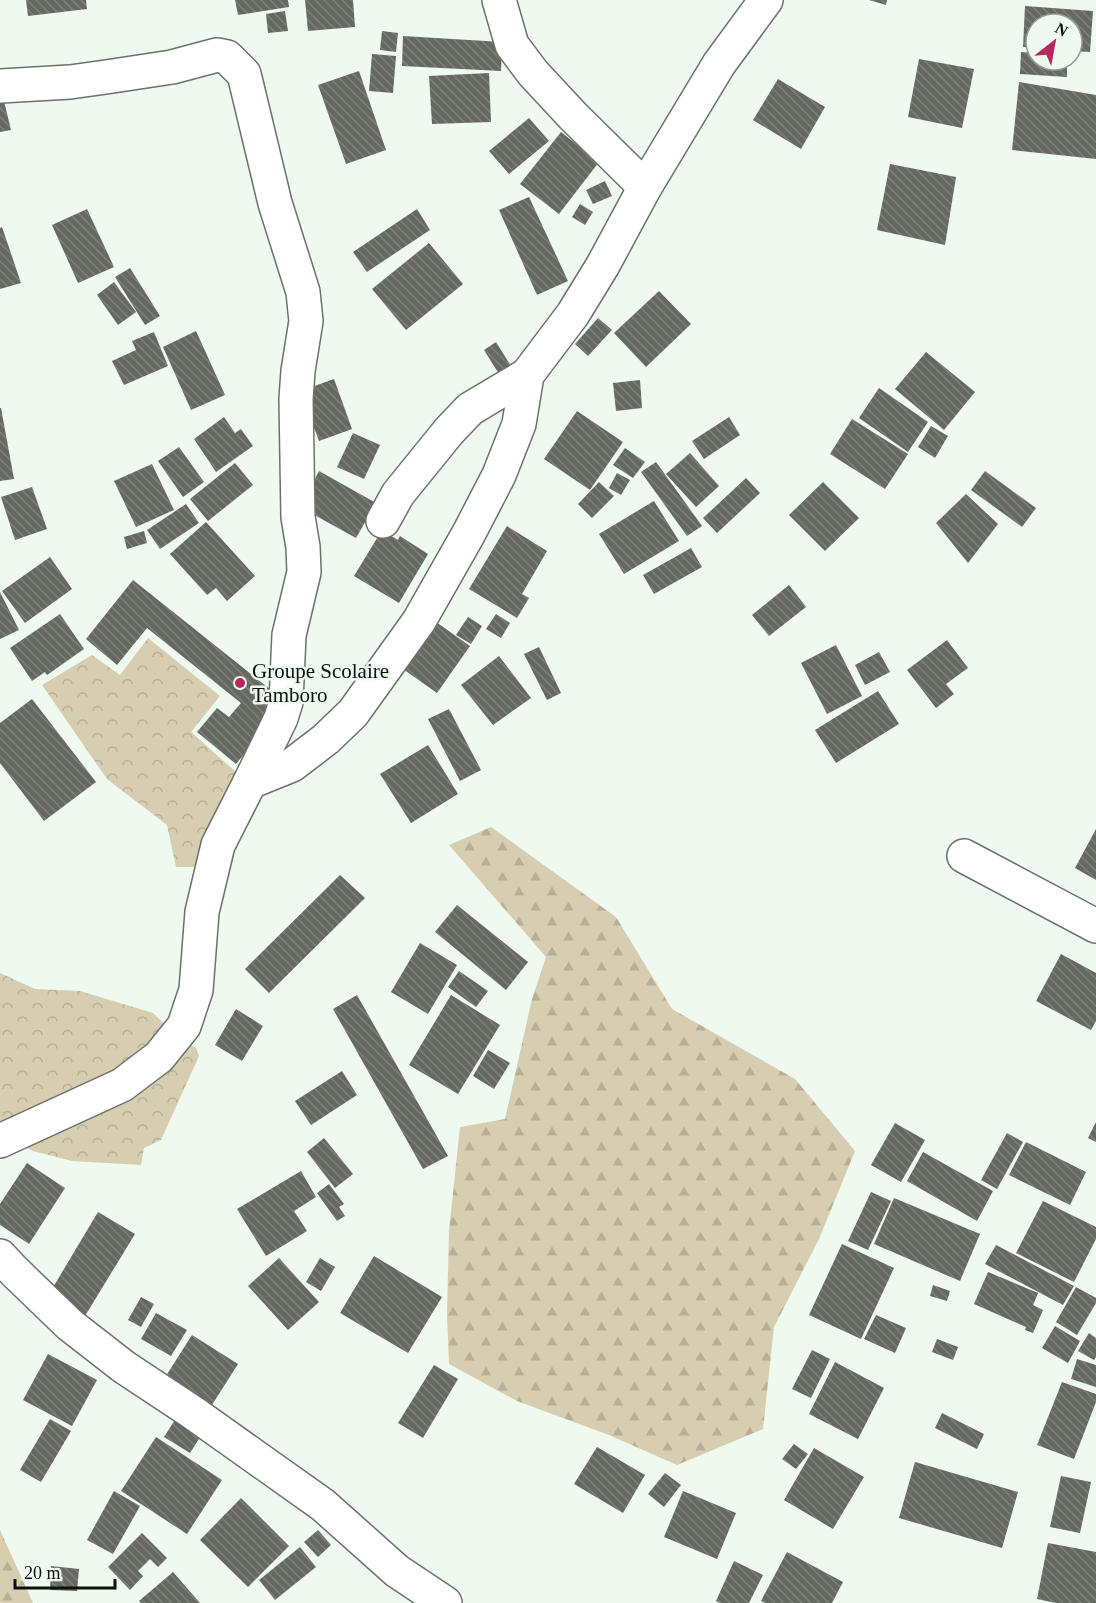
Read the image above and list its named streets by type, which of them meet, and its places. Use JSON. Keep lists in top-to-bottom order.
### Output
{
  "places": ["Groupe Scolaire Tamboro"],
  "scale_bar": "20 m",
  "north": "top right"
}
